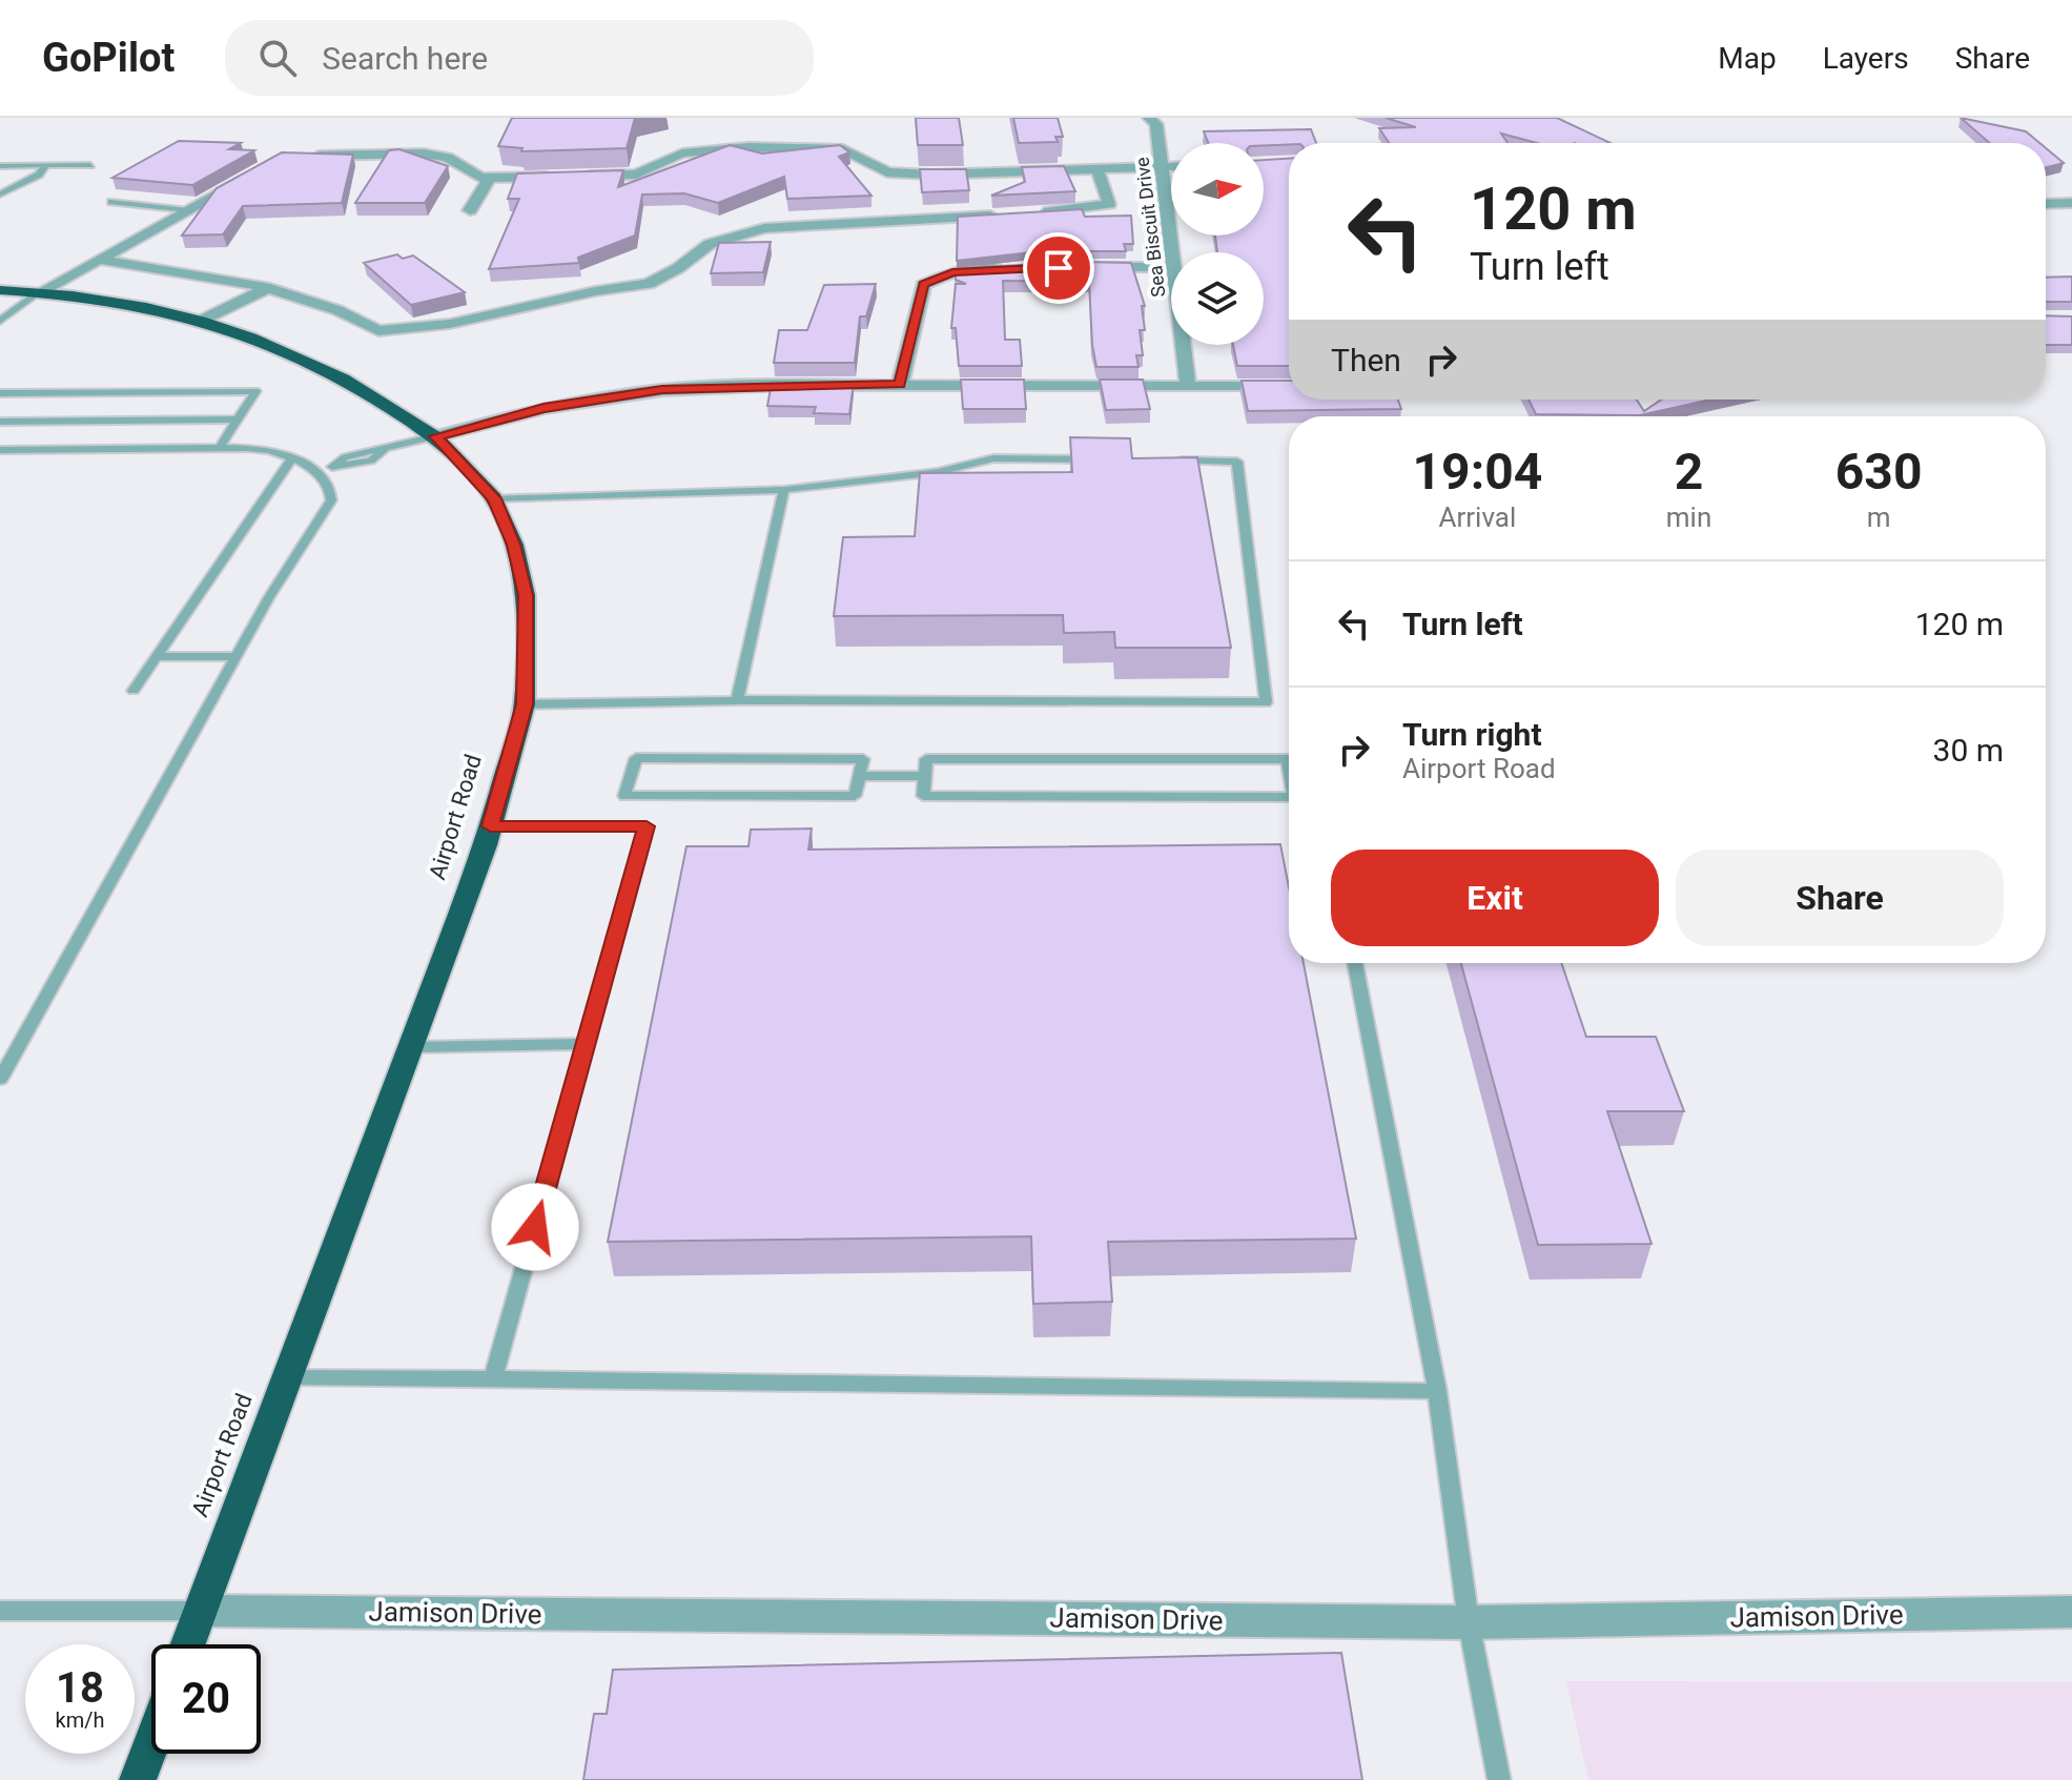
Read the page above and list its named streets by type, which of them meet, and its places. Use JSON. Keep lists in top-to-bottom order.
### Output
{
  "streets": {
    "highway": ["Airport Road"],
    "street": ["Sea Biscuit Drive", "Jamison Drive"]
  },
  "crossings": [
    ["Airport Road", "Jamison Drive"]
  ],
  "north": "right",
  "page": {
    "header": "GoPilot",
    "search": "Search here",
    "nav": ["Map", "Layers", "Share"],
    "turn": ["120 m", "Turn left"],
    "then": "Then",
    "eta": [
      "19:04",
      "Arrival",
      "2",
      "min",
      "630",
      "m"
    ],
    "list": [
      {
        "name": "Turn left",
        "value": "120 m"
      },
      {
        "name": "Turn right",
        "note": "Airport Road",
        "value": "30 m"
      }
    ],
    "buttons": ["Exit", "Share"],
    "speed": "18 km/h",
    "limit": "20"
  }
}
